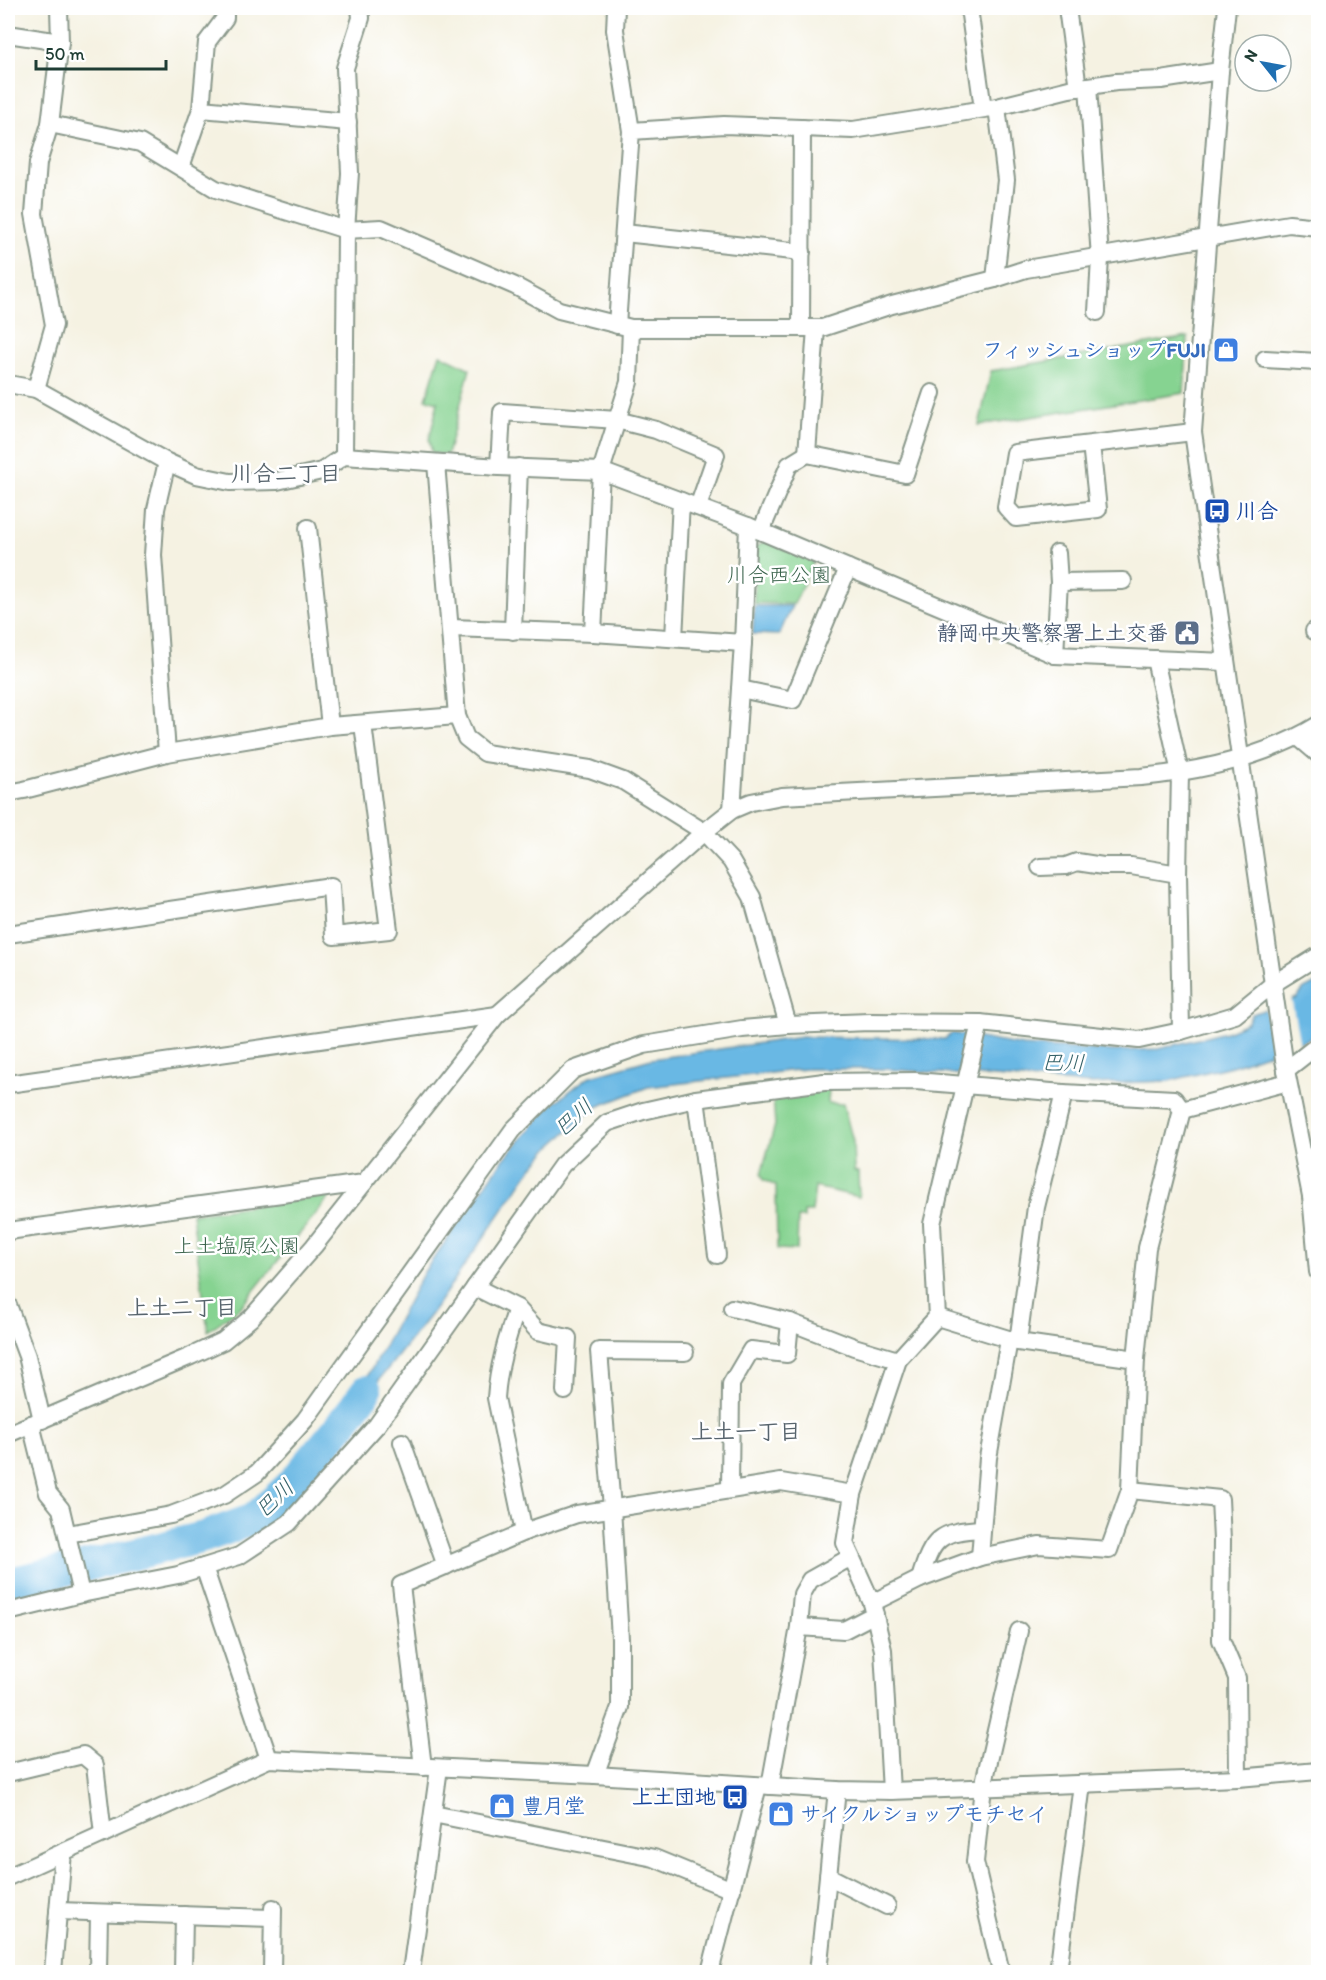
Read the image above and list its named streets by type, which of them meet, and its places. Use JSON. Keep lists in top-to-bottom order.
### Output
{
  "districts": ["川合二丁目", "上土二丁目", "上土一丁目"],
  "water": ["巴川"],
  "parks": ["川合西公園", "上土塩原公園"],
  "places": {
    "shop": ["フィッシュショップFUJI", "豊月堂", "サイクルショップモチセイ"],
    "bus stop": ["川合", "上土団地"],
    "public building": ["静岡中央警察署上土交番"]
  },
  "scale_bar": "50 m",
  "north": "top left"
}
